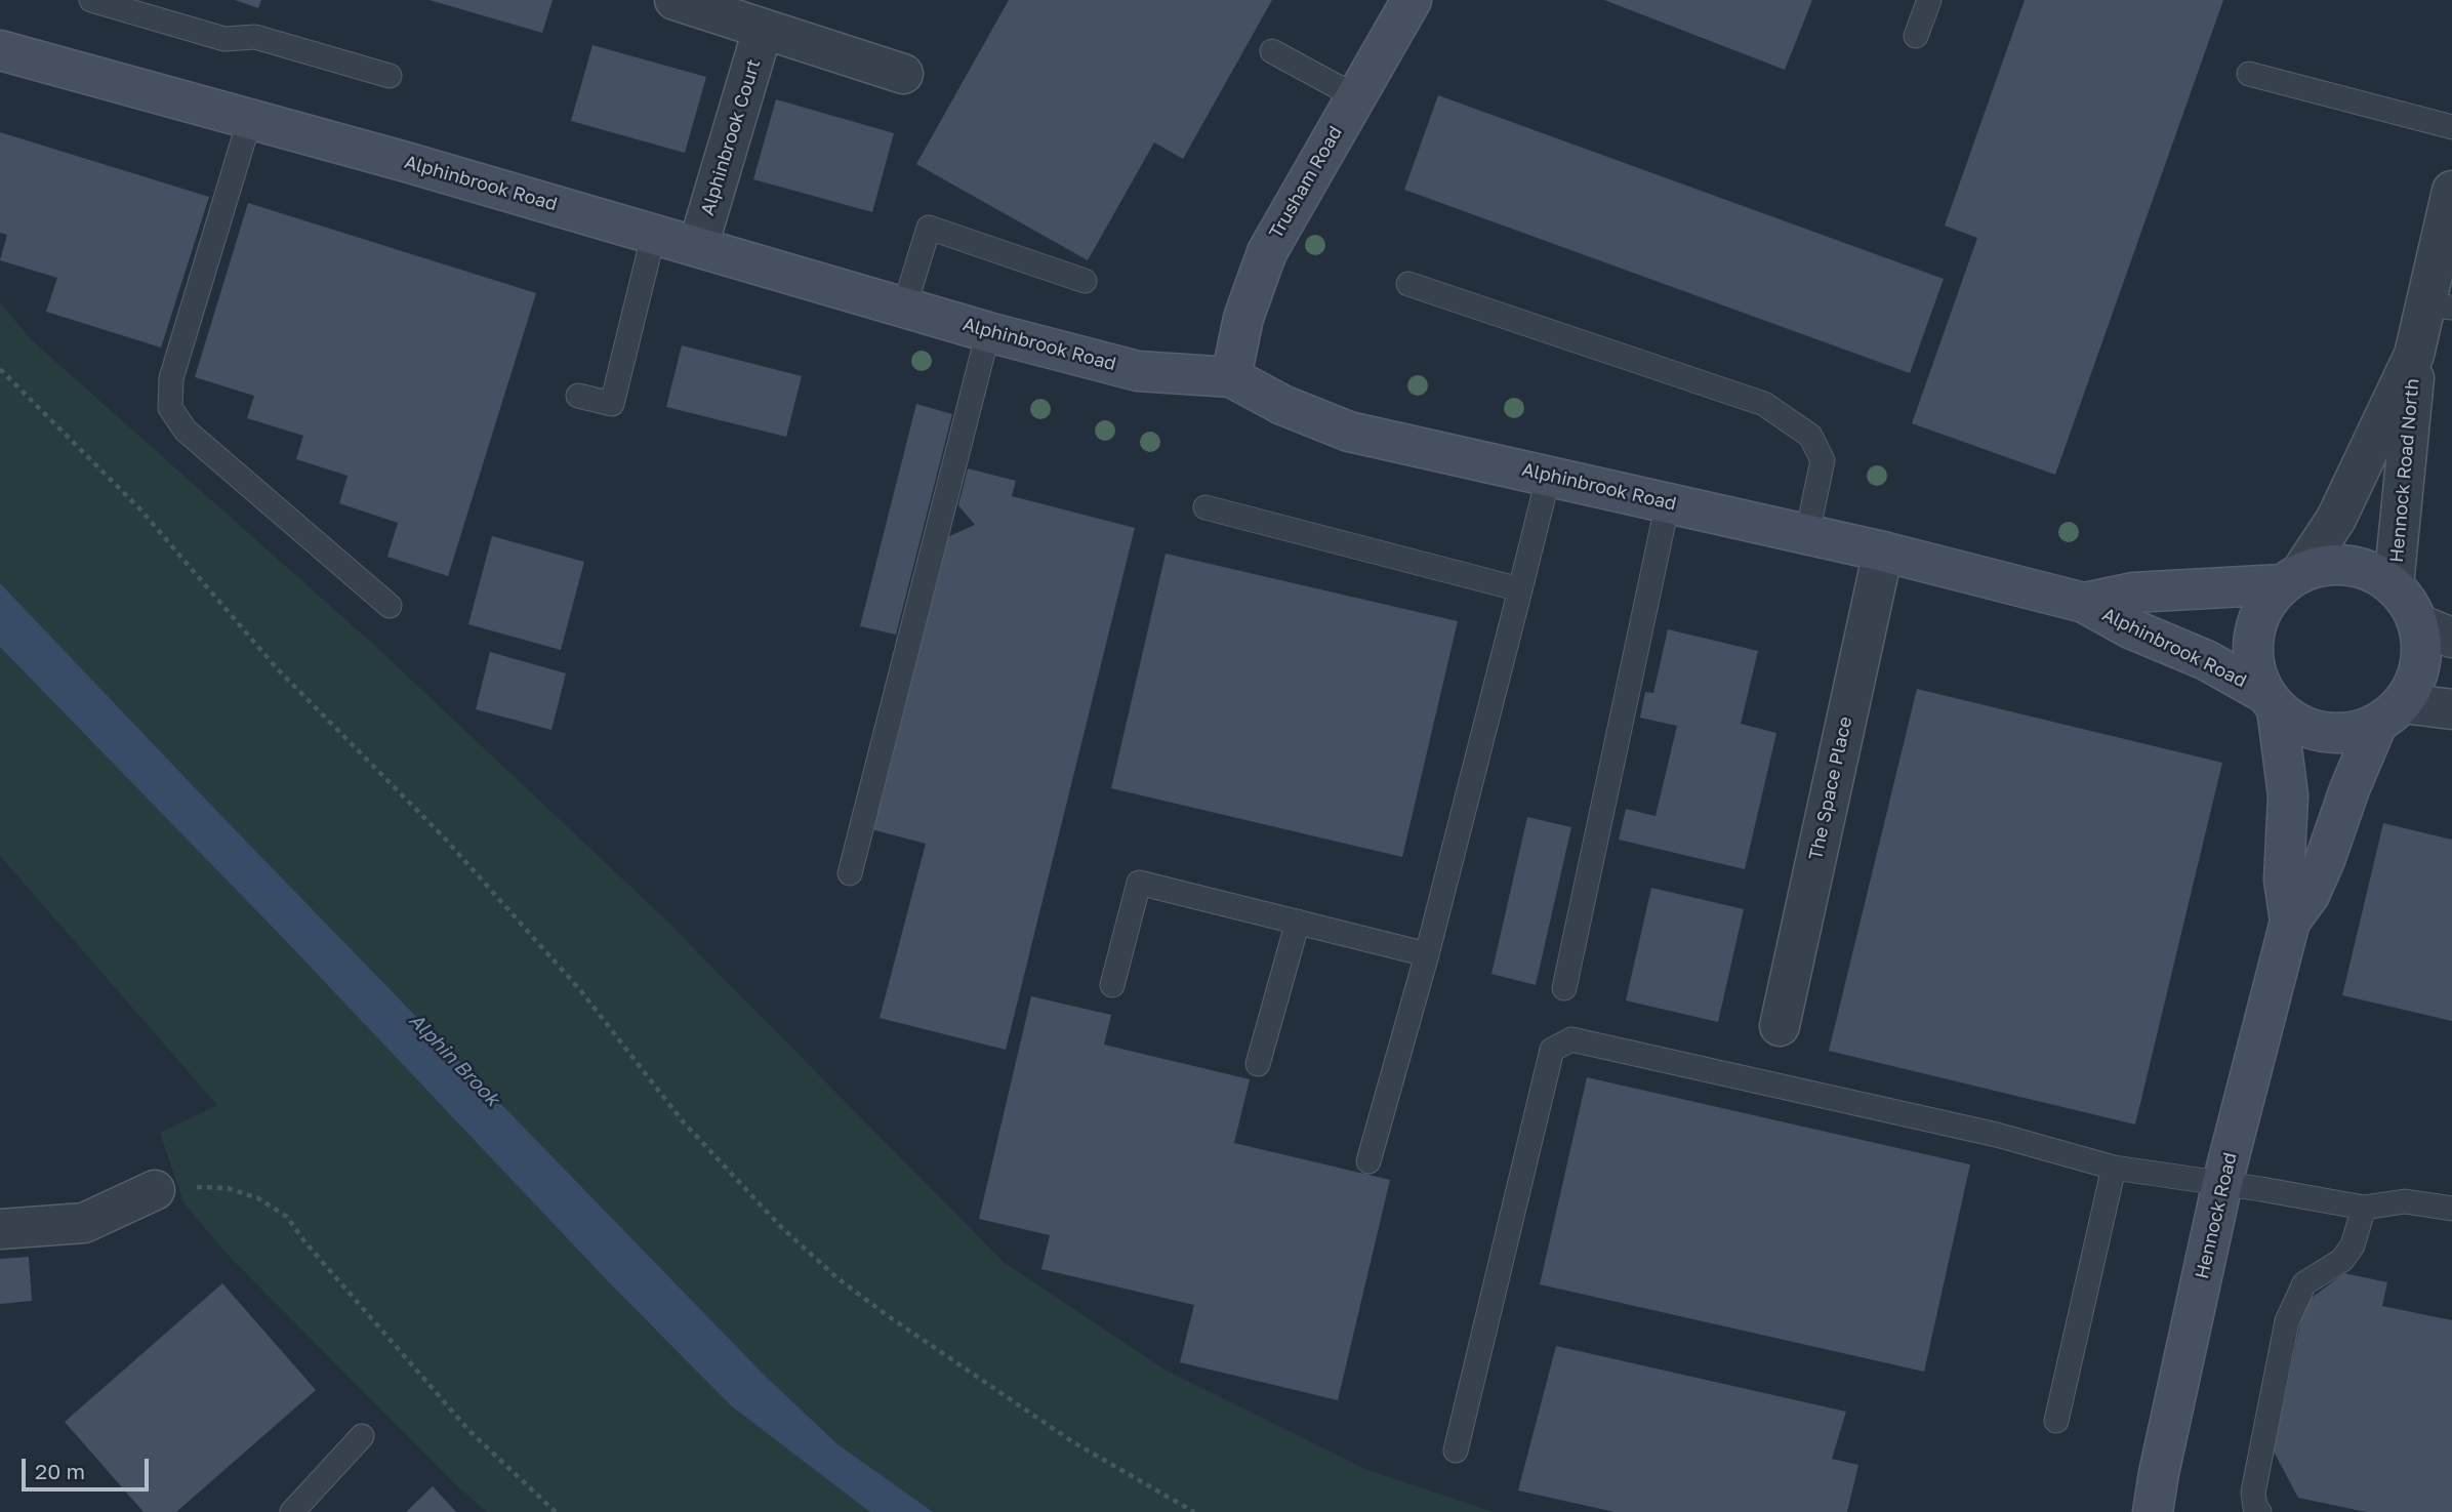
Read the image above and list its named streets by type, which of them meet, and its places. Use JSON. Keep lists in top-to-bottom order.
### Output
{
  "streets": {
    "main road": ["Trusham Road", "Alphinbrook Road", "Hennock Road"],
    "street": ["Alphinbrook Court", "Hennock Road North", "The Space Place"]
  },
  "crossings": [
    ["Alphinbrook Court", "Alphinbrook Road"],
    ["Trusham Road", "Alphinbrook Road"],
    ["Alphinbrook Road", "Hennock Road North"],
    ["Alphinbrook Road", "The Space Place"],
    ["Alphinbrook Road", "Hennock Road"],
    ["Hennock Road North", "Hennock Road"]
  ],
  "water": ["Alphin Brook"],
  "scale_bar": "20 m"
}
